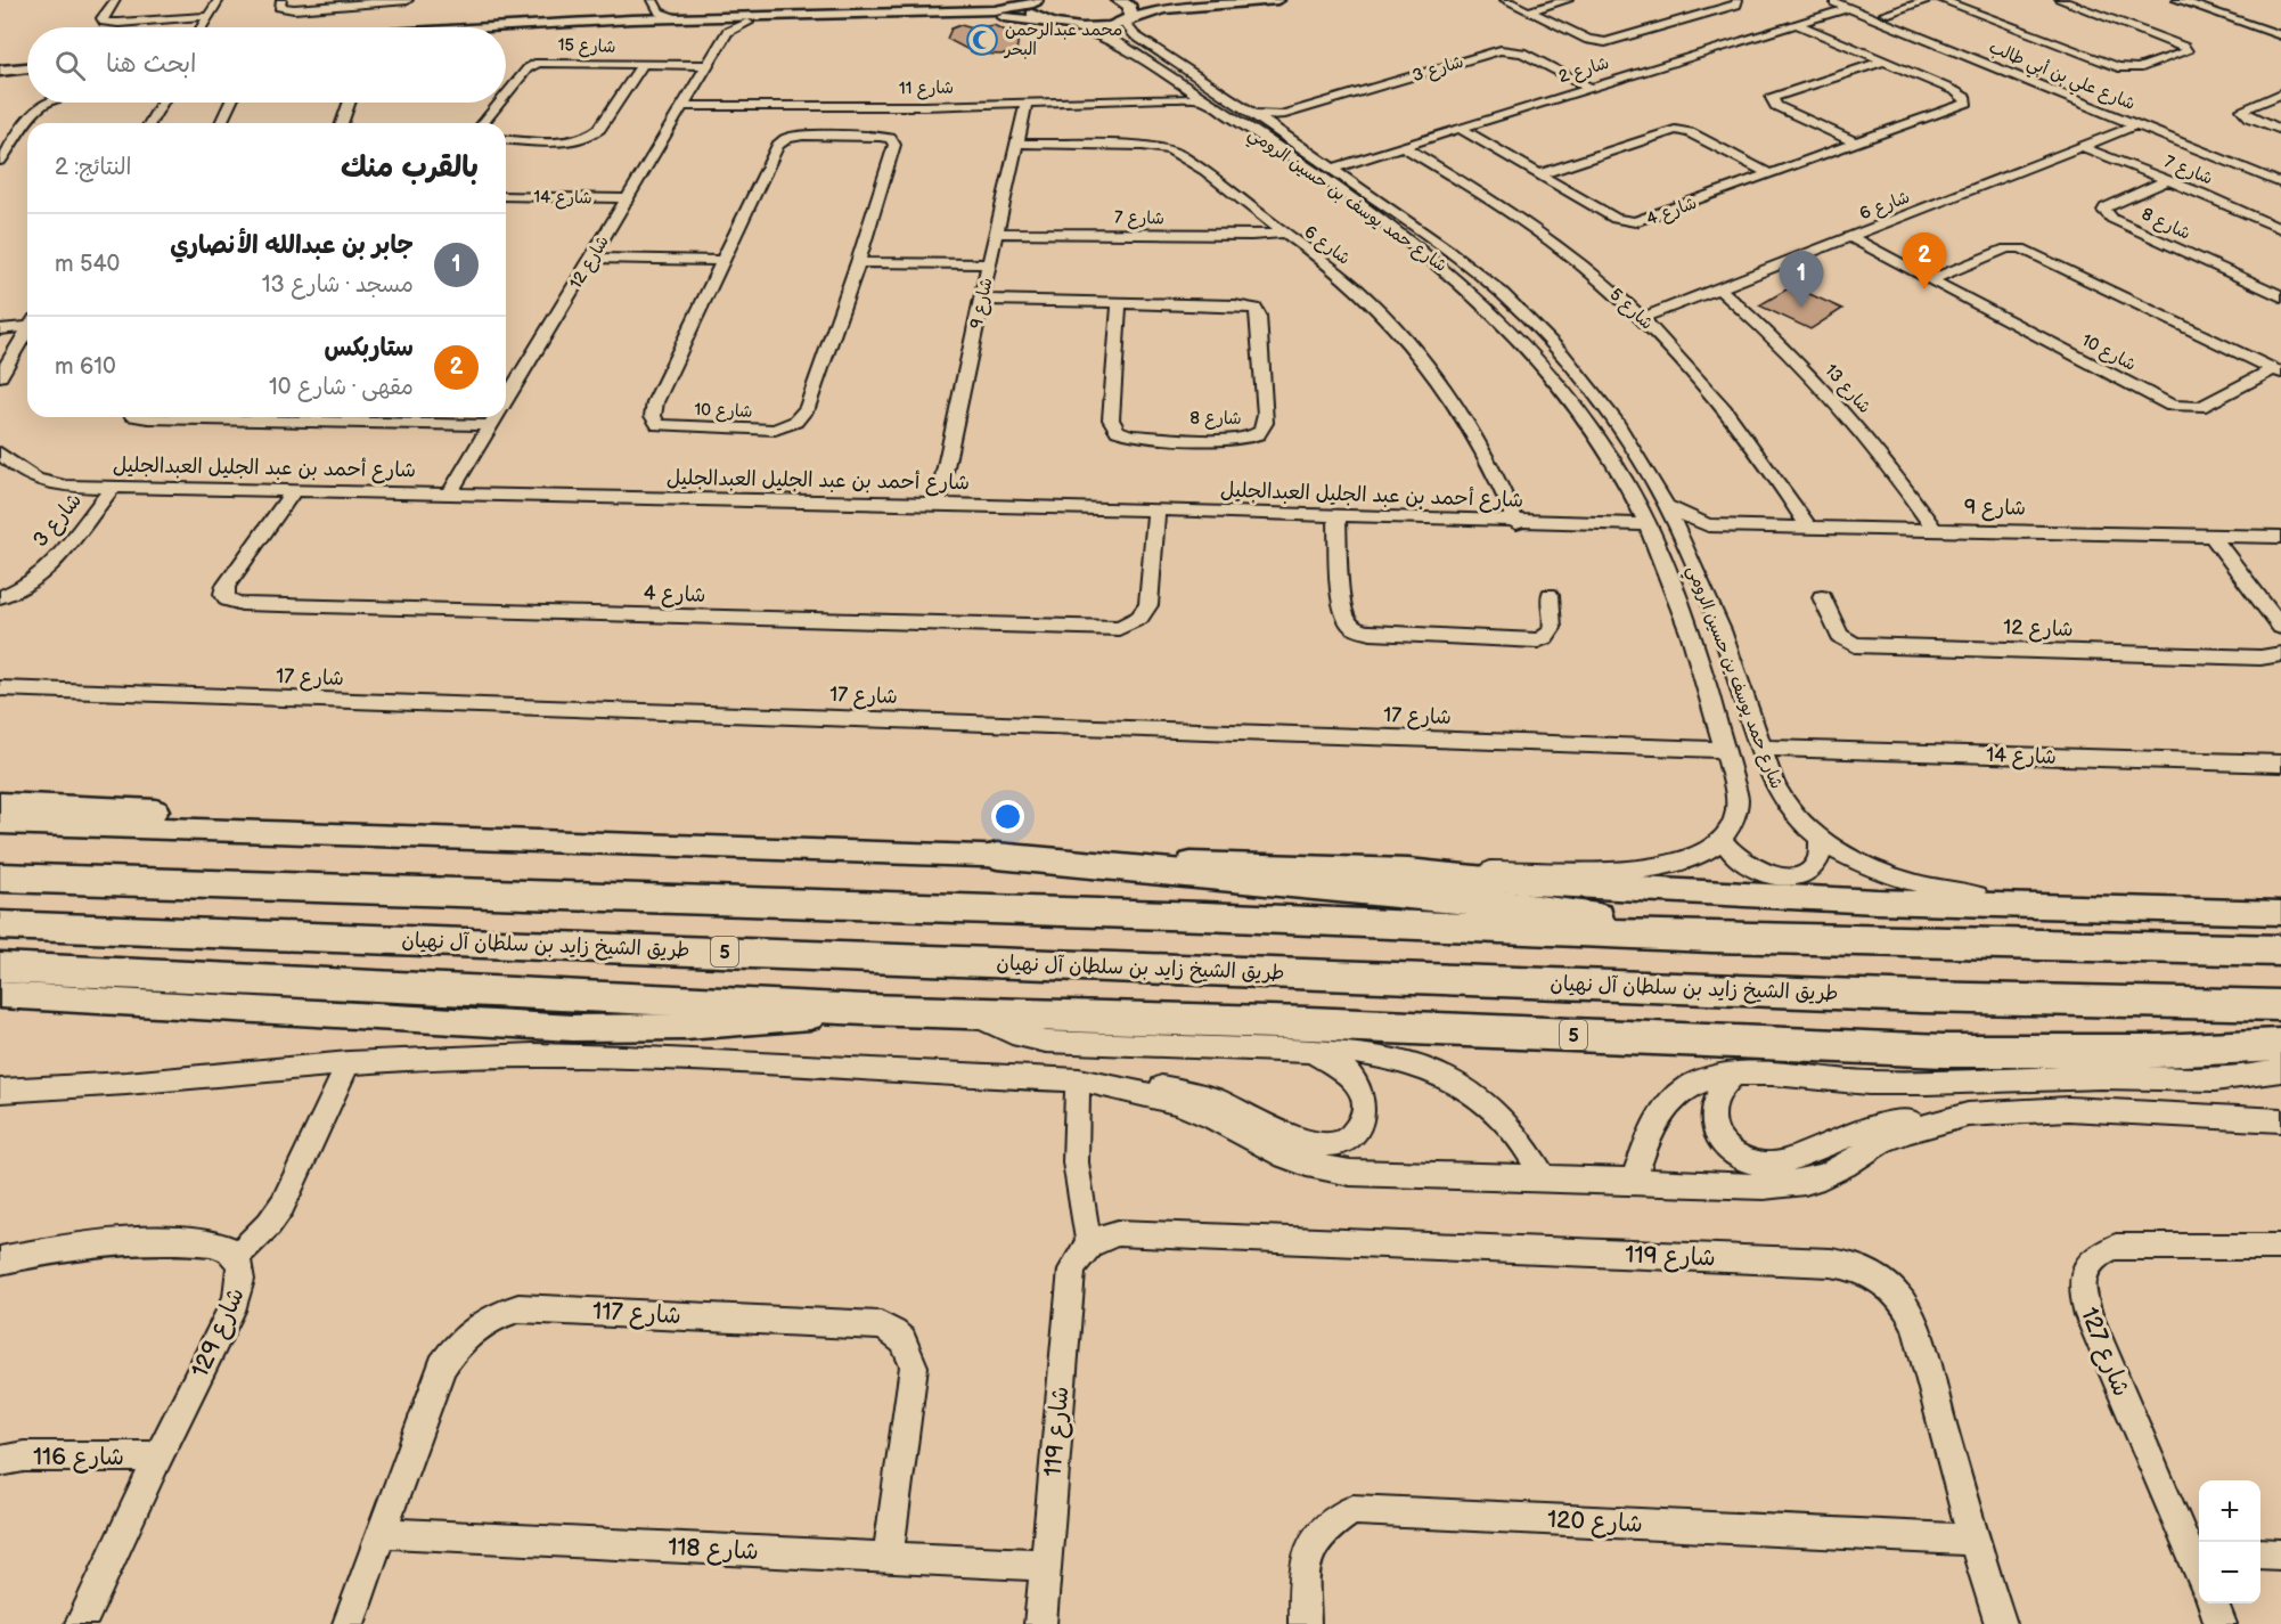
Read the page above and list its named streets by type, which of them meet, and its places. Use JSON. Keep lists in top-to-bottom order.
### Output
{
  "streets": {
    "highway": ["طريق الشيخ زايد بن سلطان آل نهيان", "5"],
    "street": [
      "شارع 15",
      "شارع 3",
      "شارع 2",
      "شارع علي بن أبي طالب",
      "شارع 11",
      "شارع 7",
      "شارع 14",
      "شارع حمد يوسف بن حسين الرومي",
      "شارع 6",
      "شارع 4",
      "شارع 8",
      "شارع 12",
      "شارع 9",
      "شارع 5",
      "شارع 10",
      "شارع 13",
      "شارع أحمد بن عبد الجليل العبدالجليل",
      "شارع 17",
      "شارع 119",
      "شارع 117",
      "شارع 129",
      "شارع 127",
      "شارع 116",
      "شارع 120",
      "شارع 118"
    ]
  },
  "crossings": [
    ["شارع 15", "شارع 12"],
    ["شارع 3", "شارع 2"],
    ["شارع 3", "شارع حمد يوسف بن حسين الرومي"],
    ["شارع 3", "شارع أحمد بن عبد الجليل العبدالجليل"],
    ["شارع 2", "شارع علي بن أبي طالب"],
    ["شارع 2", "شارع حمد يوسف بن حسين الرومي"],
    ["شارع 2", "شارع 4"],
    ["شارع 2", "شارع 5"],
    ["شارع علي بن أبي طالب", "شارع 6"],
    ["شارع 11", "شارع حمد يوسف بن حسين الرومي"],
    ["شارع 11", "شارع 12"],
    ["شارع 11", "شارع 9"],
    ["شارع 7", "شارع 6"],
    ["شارع 7", "شارع 8"],
    ["شارع 7", "شارع 9"],
    ["شارع 14", "شارع حمد يوسف بن حسين الرومي"],
    ["شارع 14", "شارع 12"],
    ["شارع حمد يوسف بن حسين الرومي", "شارع أحمد بن عبد الجليل العبدالجليل"],
    ["شارع حمد يوسف بن حسين الرومي", "شارع 17"],
    ["شارع 6", "شارع 9"],
    ["شارع 6", "شارع 5"],
    ["شارع 6", "شارع 10"],
    ["شارع 6", "شارع 13"],
    ["شارع 6", "شارع أحمد بن عبد الجليل العبدالجليل"],
    ["شارع 4", "شارع أحمد بن عبد الجليل العبدالجليل"],
    ["شارع 8", "شارع 9"],
    ["شارع 12", "شارع أحمد بن عبد الجليل العبدالجليل"],
    ["شارع 9", "شارع 5"],
    ["شارع 9", "شارع 13"],
    ["شارع 9", "شارع أحمد بن عبد الجليل العبدالجليل"],
    ["شارع 119", "شارع 120"],
    ["شارع 119", "شارع 118"],
    ["شارع 117", "شارع 118"],
    ["شارع 129", "شارع 116"]
  ],
  "places": {
    "mosque": ["محمد عبدالرحمن البحر"]
  },
  "page": {
    "search": "ابحث هنا",
    "heading": ["بالقرب منك", "النتائج: 2"],
    "list": [
      {
        "mark": "1",
        "name": "جابر بن عبدالله الأنصاري",
        "note": "مسجد · شارع 13",
        "value": "540 m"
      },
      {
        "mark": "2",
        "name": "ستاربكس",
        "note": "مقهى · شارع 10",
        "value": "610 m"
      }
    ],
    "pins": ["2", "1"],
    "map_buttons": ["+", "−"]
  }
}
